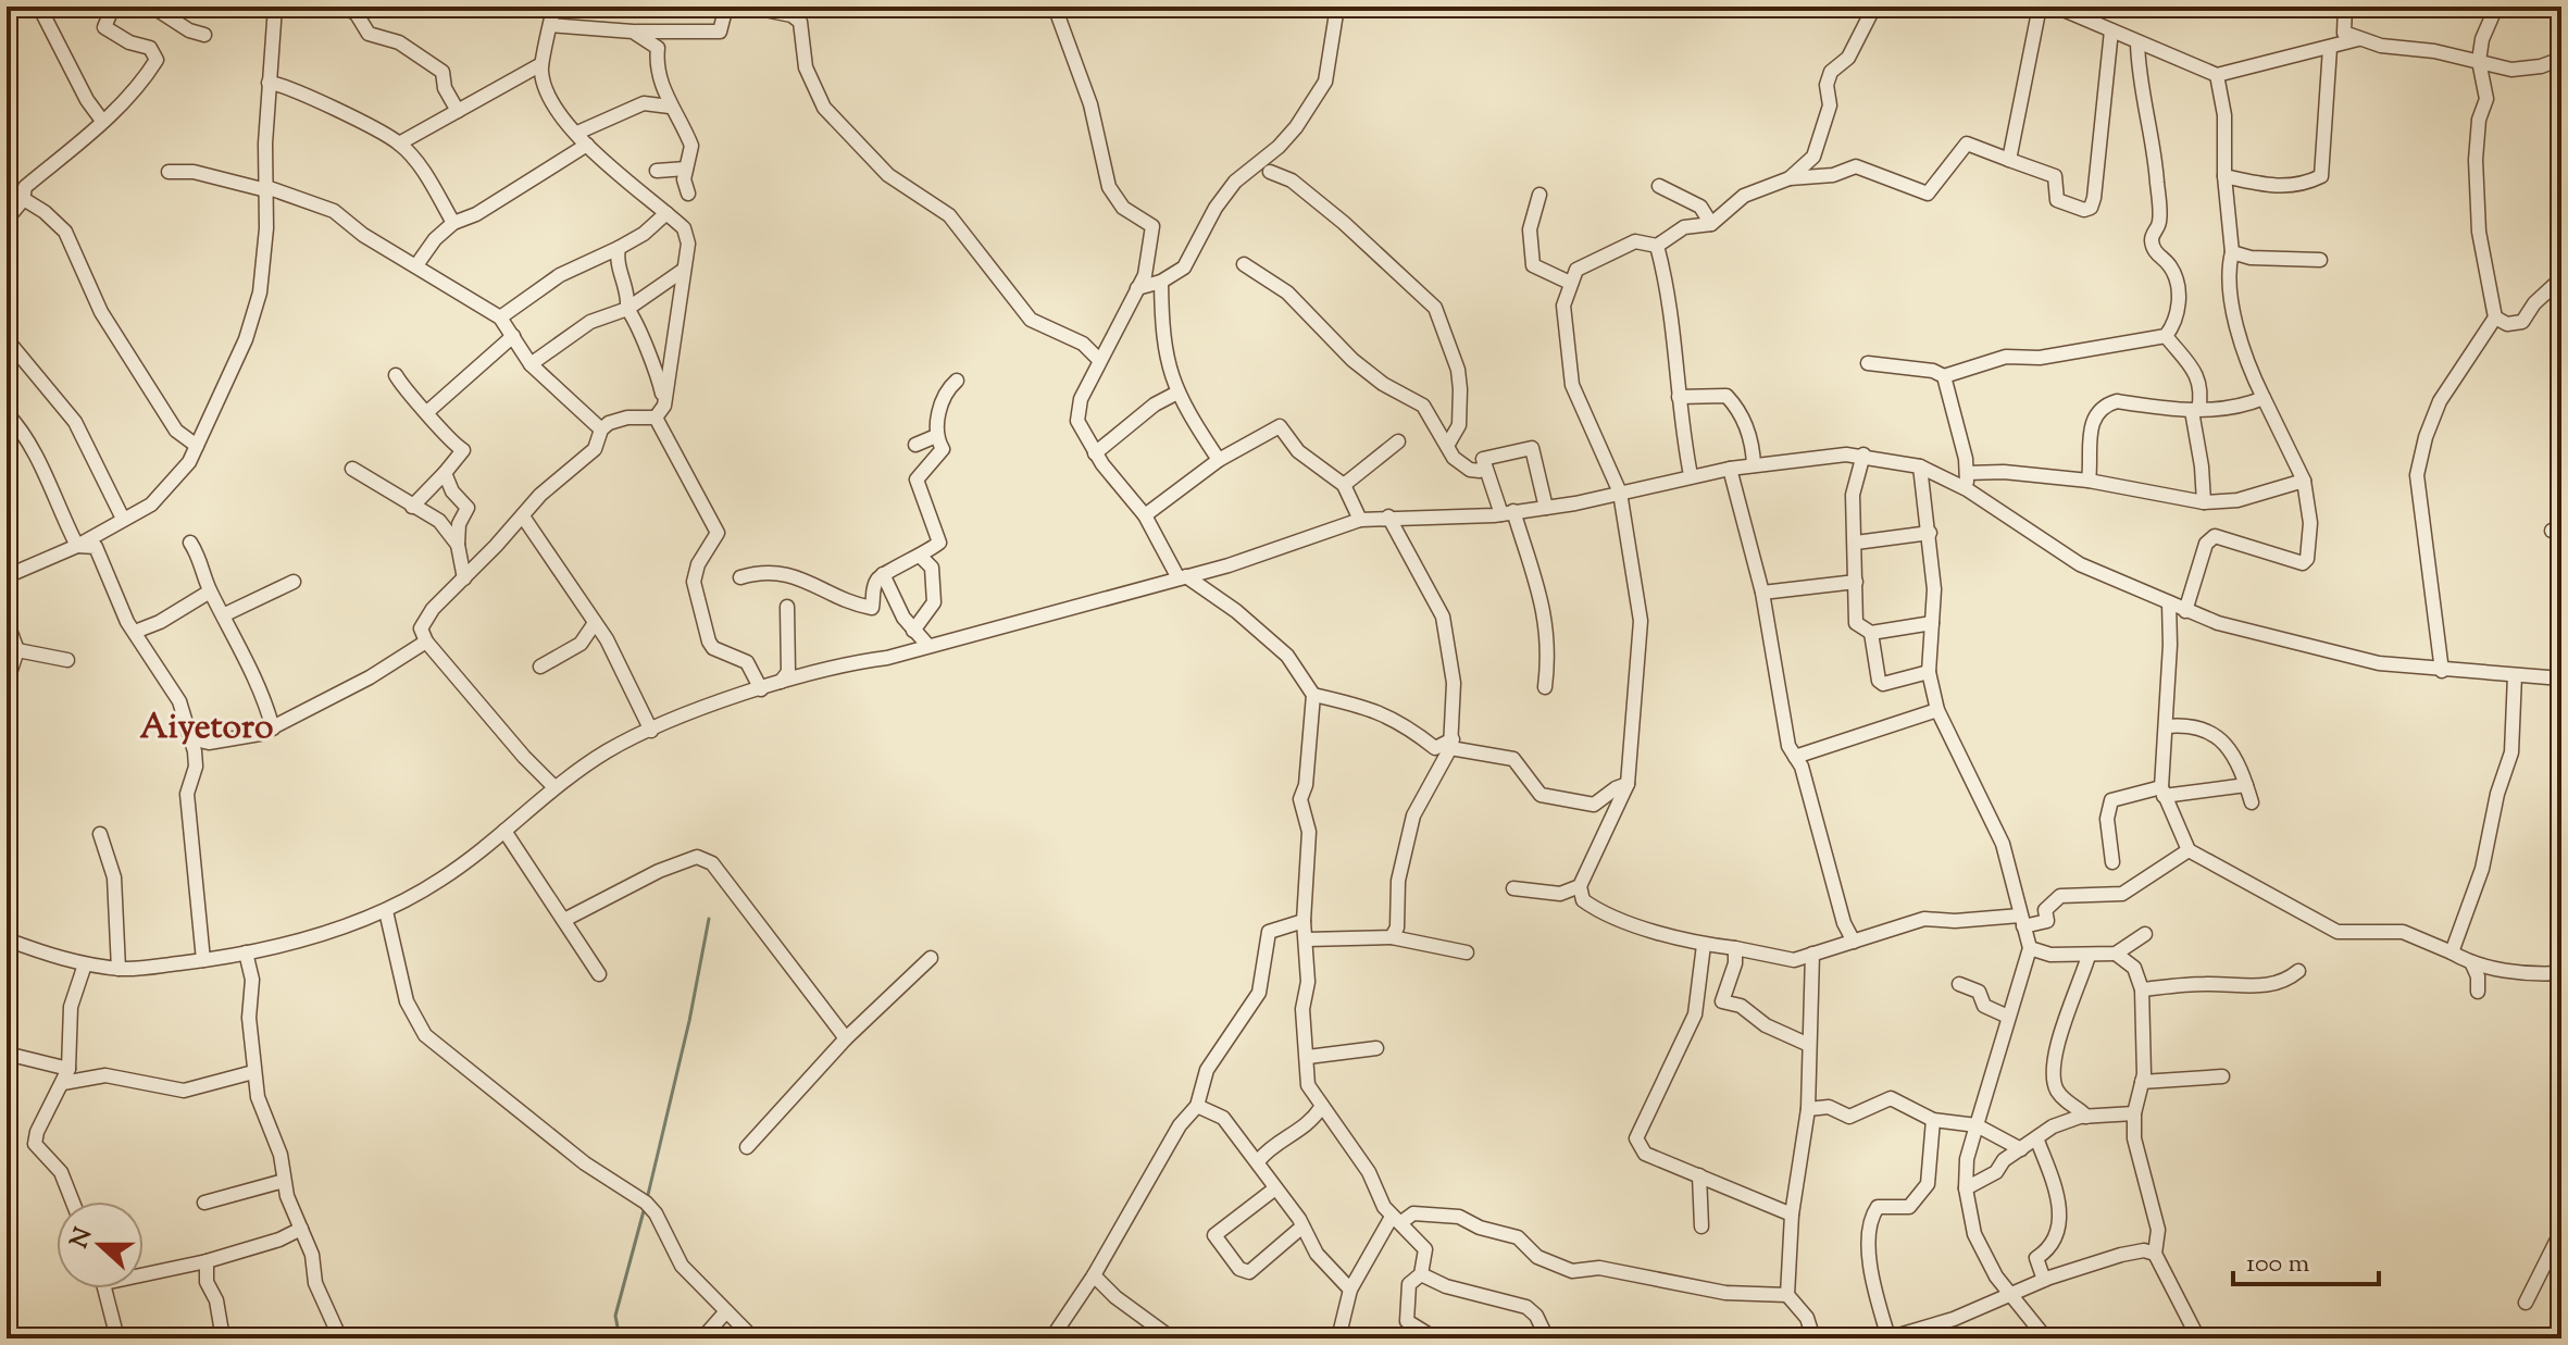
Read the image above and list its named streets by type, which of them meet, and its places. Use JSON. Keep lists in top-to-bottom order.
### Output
{
  "districts": ["Aiyetoro"],
  "scale_bar": "100 m",
  "north": "left"
}
